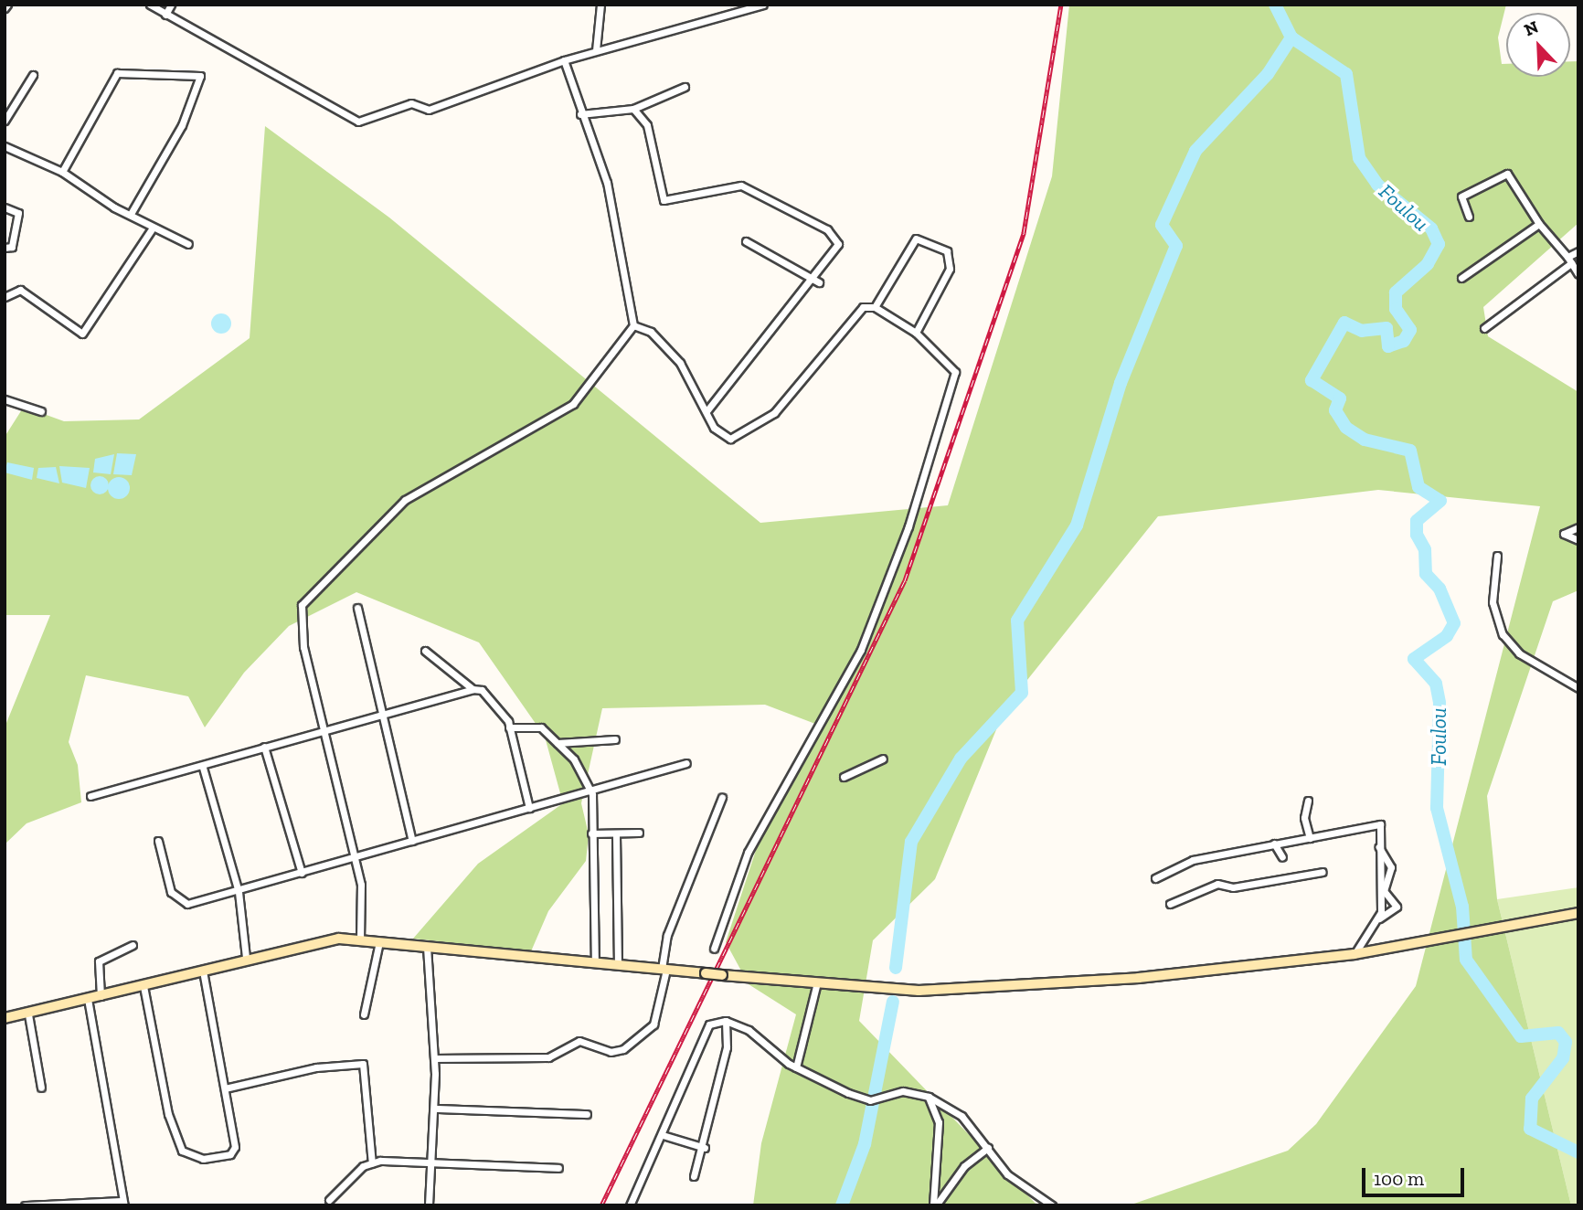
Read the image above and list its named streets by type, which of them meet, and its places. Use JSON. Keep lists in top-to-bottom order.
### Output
{
  "water": ["Foulou"],
  "scale_bar": "100 m",
  "north": "top left"
}
